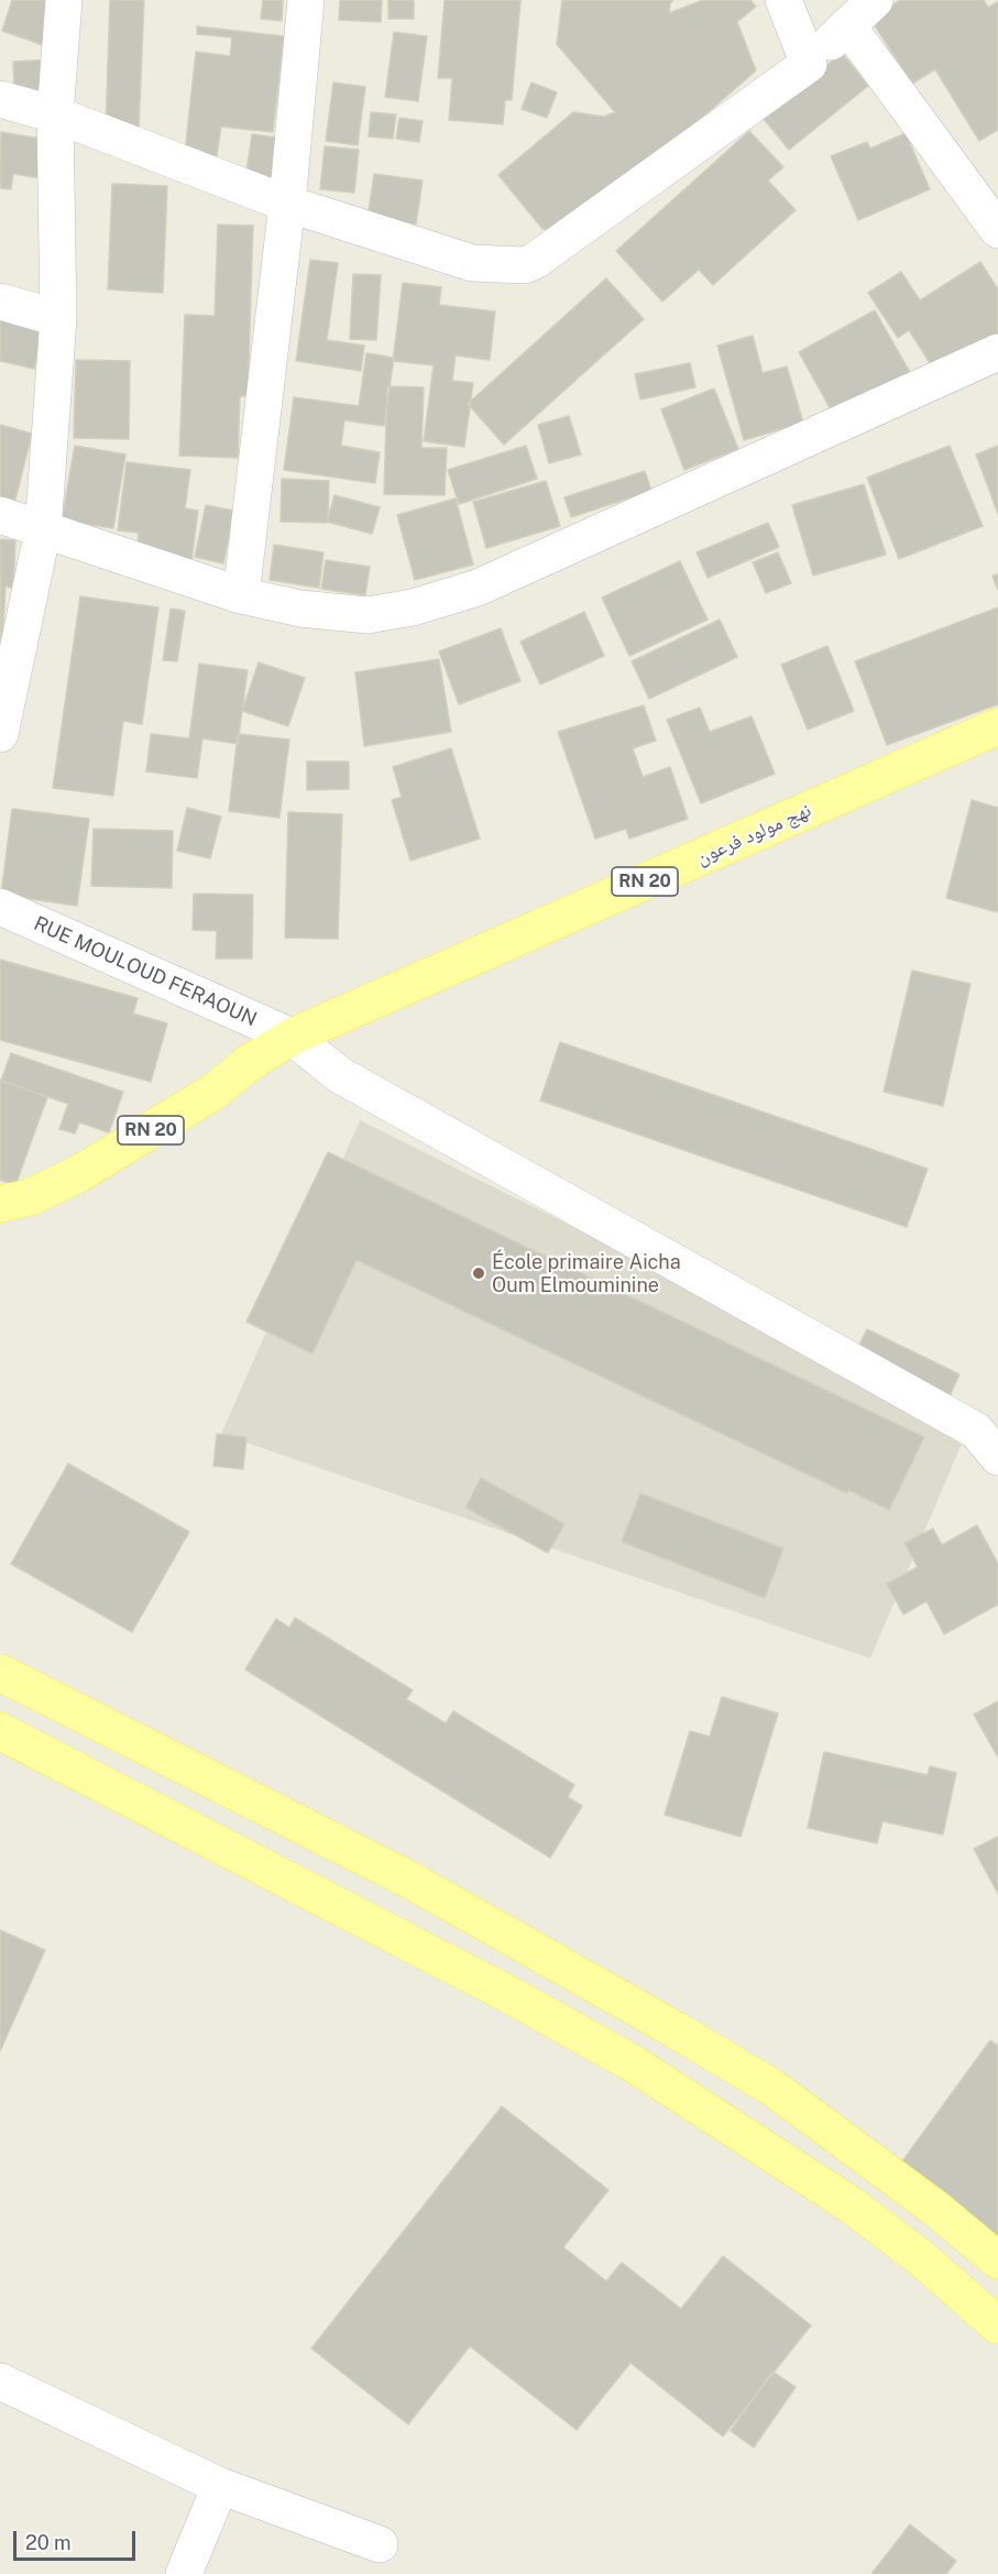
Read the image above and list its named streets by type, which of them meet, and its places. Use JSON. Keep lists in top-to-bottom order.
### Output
{
  "streets": {
    "main road": ["نهج مولود فرعون", "RN 20"],
    "street": ["RUE MOULOUD FERAOUN"]
  },
  "crossings": [
    ["نهج مولود فرعون", "RN 20"],
    ["نهج مولود فرعون", "RUE MOULOUD FERAOUN"],
    ["RN 20", "RUE MOULOUD FERAOUN"]
  ],
  "places": ["École primaire Aicha Oum Elmouminine"],
  "scale_bar": "20 m"
}
